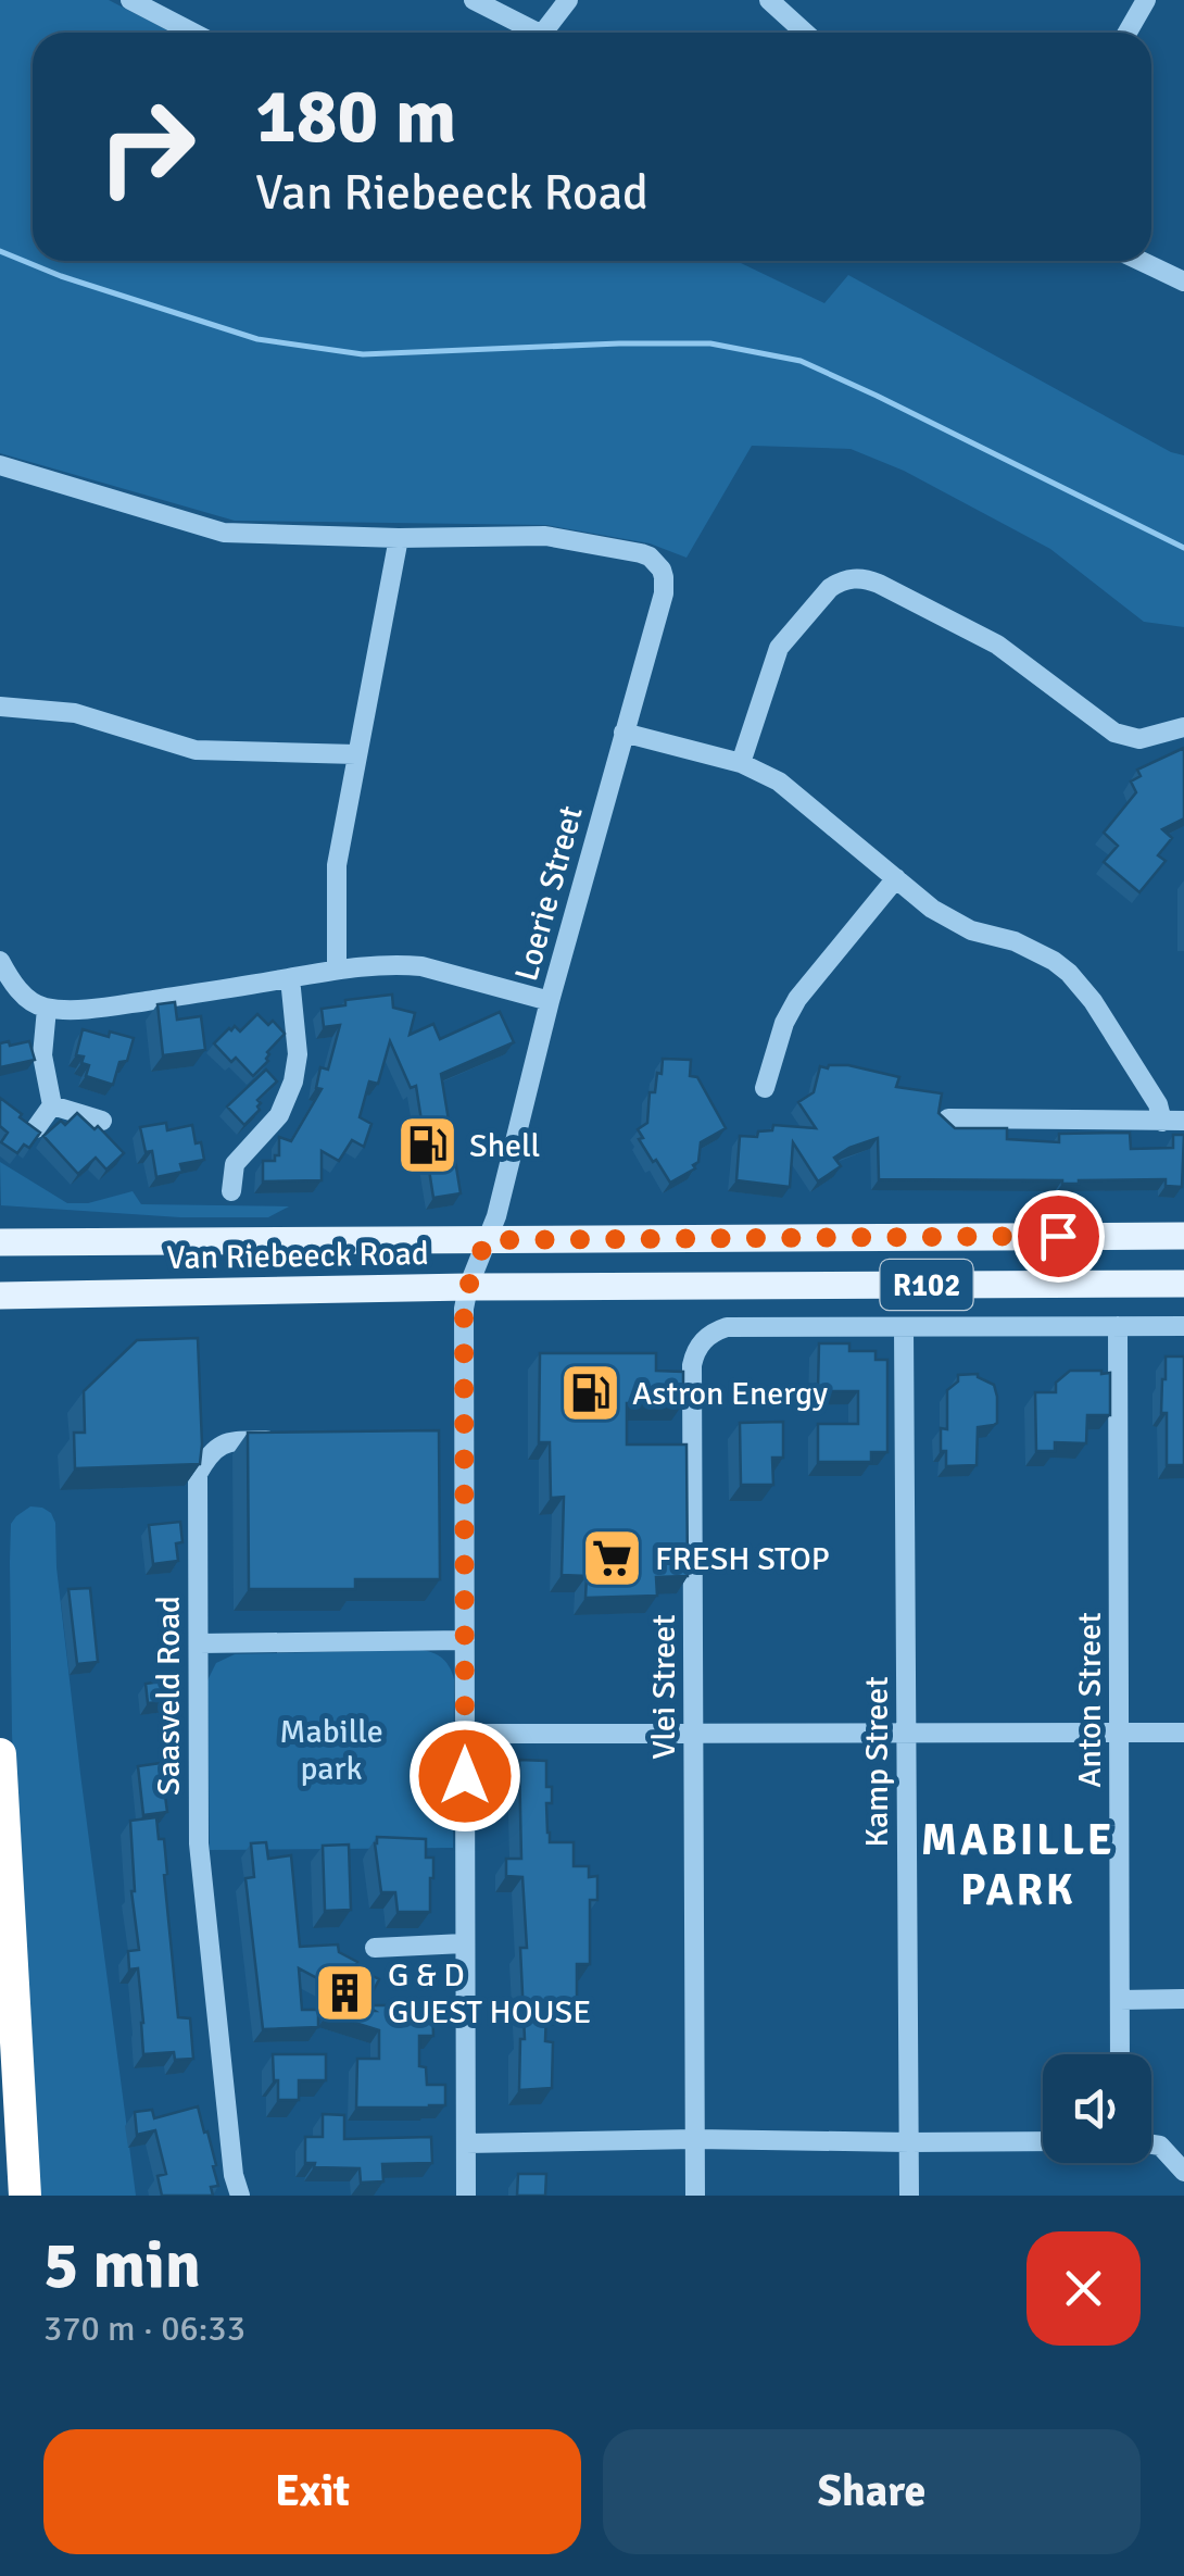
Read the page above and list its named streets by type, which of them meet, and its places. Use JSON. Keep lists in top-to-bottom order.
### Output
{
  "streets": {
    "main road": ["Van Riebeeck Road", "R102"],
    "street": [
      "Loerie Street",
      "Vlei Street",
      "Saasveld Road",
      "Anton Street",
      "Kamp Street"
    ]
  },
  "crossings": [
    ["Loerie Street", "Van Riebeeck Road"],
    ["Vlei Street", "Anton Street"],
    ["Vlei Street", "Kamp Street"]
  ],
  "districts": ["MABILLE PARK"],
  "parks": ["Mabille park"],
  "places": {
    "fuel station": ["Shell", "Astron Energy"],
    "supermarket": ["FRESH STOP"],
    "building": ["G & D GUEST HOUSE"]
  },
  "page": {
    "turn": ["180 m", "Van Riebeeck Road"],
    "heading": ["5 min", "370 m · 06:33"],
    "buttons": ["Exit", "Share"]
  }
}
